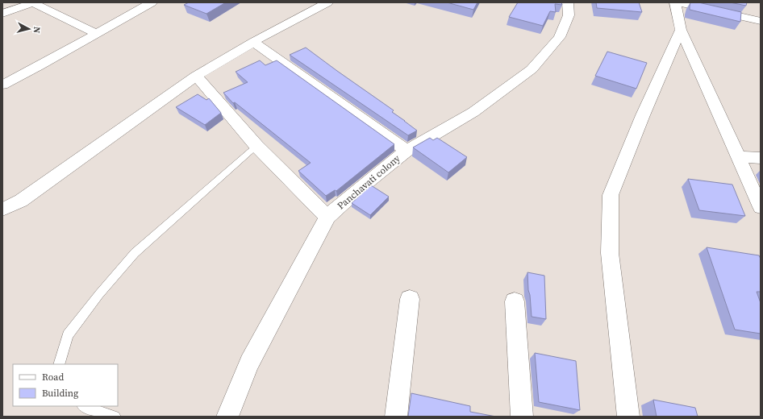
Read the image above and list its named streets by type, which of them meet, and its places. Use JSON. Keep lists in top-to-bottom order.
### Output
{
  "streets": {
    "street": ["Panchavati colony"]
  },
  "legend": ["Road", "Building"],
  "north": "right"
}
